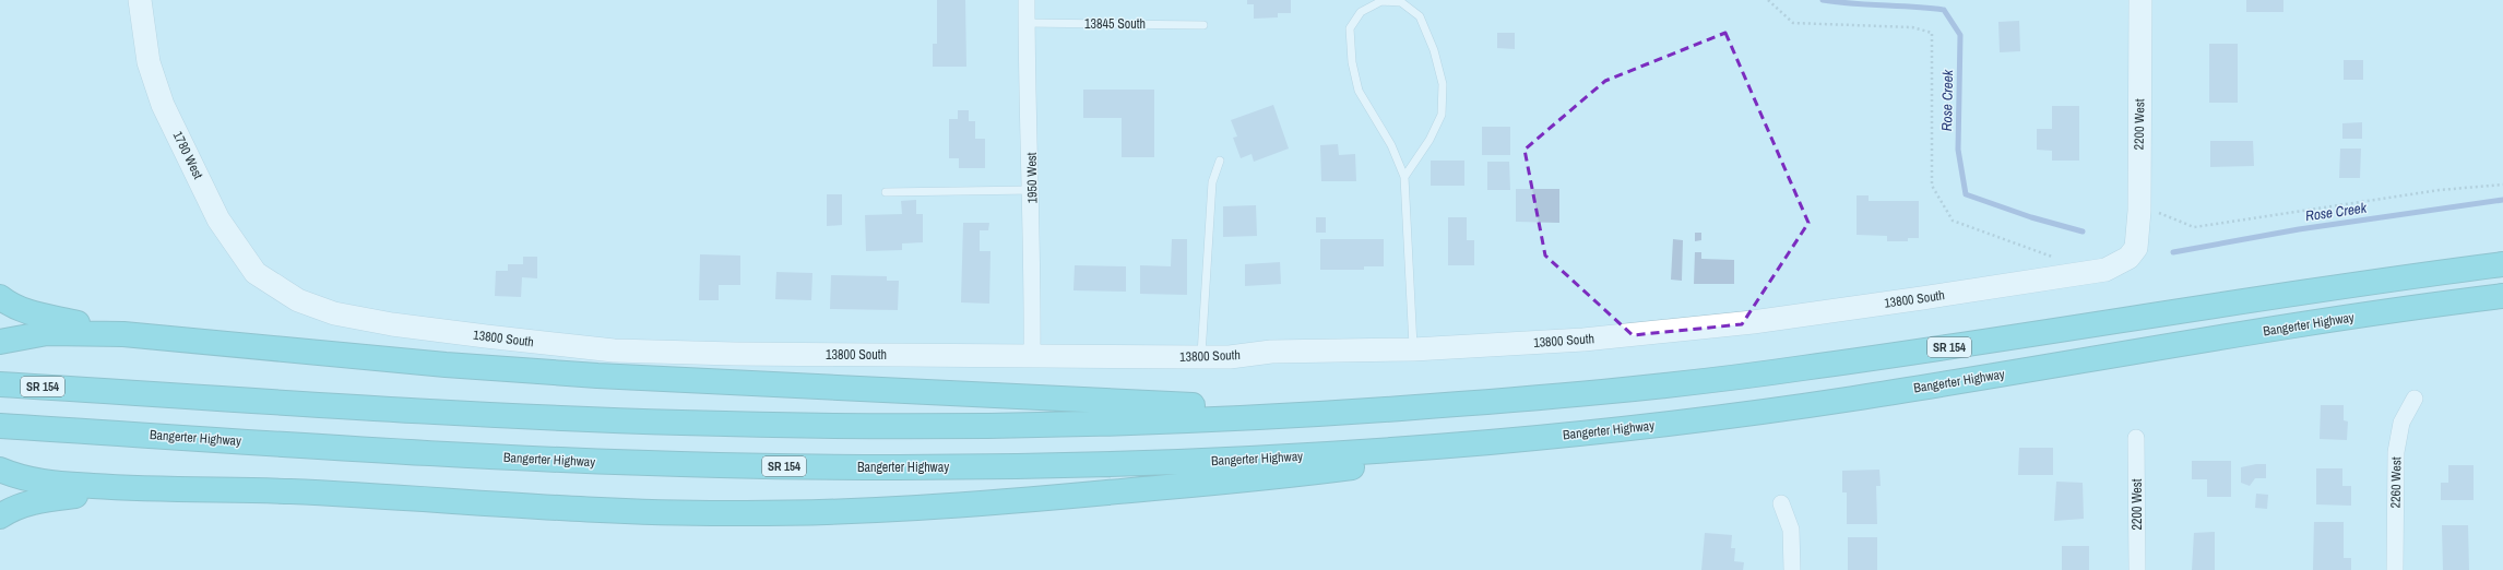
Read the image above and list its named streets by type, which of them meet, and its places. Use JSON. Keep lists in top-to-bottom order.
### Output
{
  "streets": {
    "highway": ["Bangerter Highway", "SR 154"],
    "street": [
      "2200 West",
      "1780 West",
      "1950 West",
      "13800 South",
      "2260 West"
    ],
    "lane": ["13845 South"]
  },
  "crossings": [
    ["13845 South", "1950 West"],
    ["2200 West", "13800 South"],
    ["1780 West", "13800 South"],
    ["1950 West", "13800 South"]
  ],
  "water": ["Rose Creek"]
}
